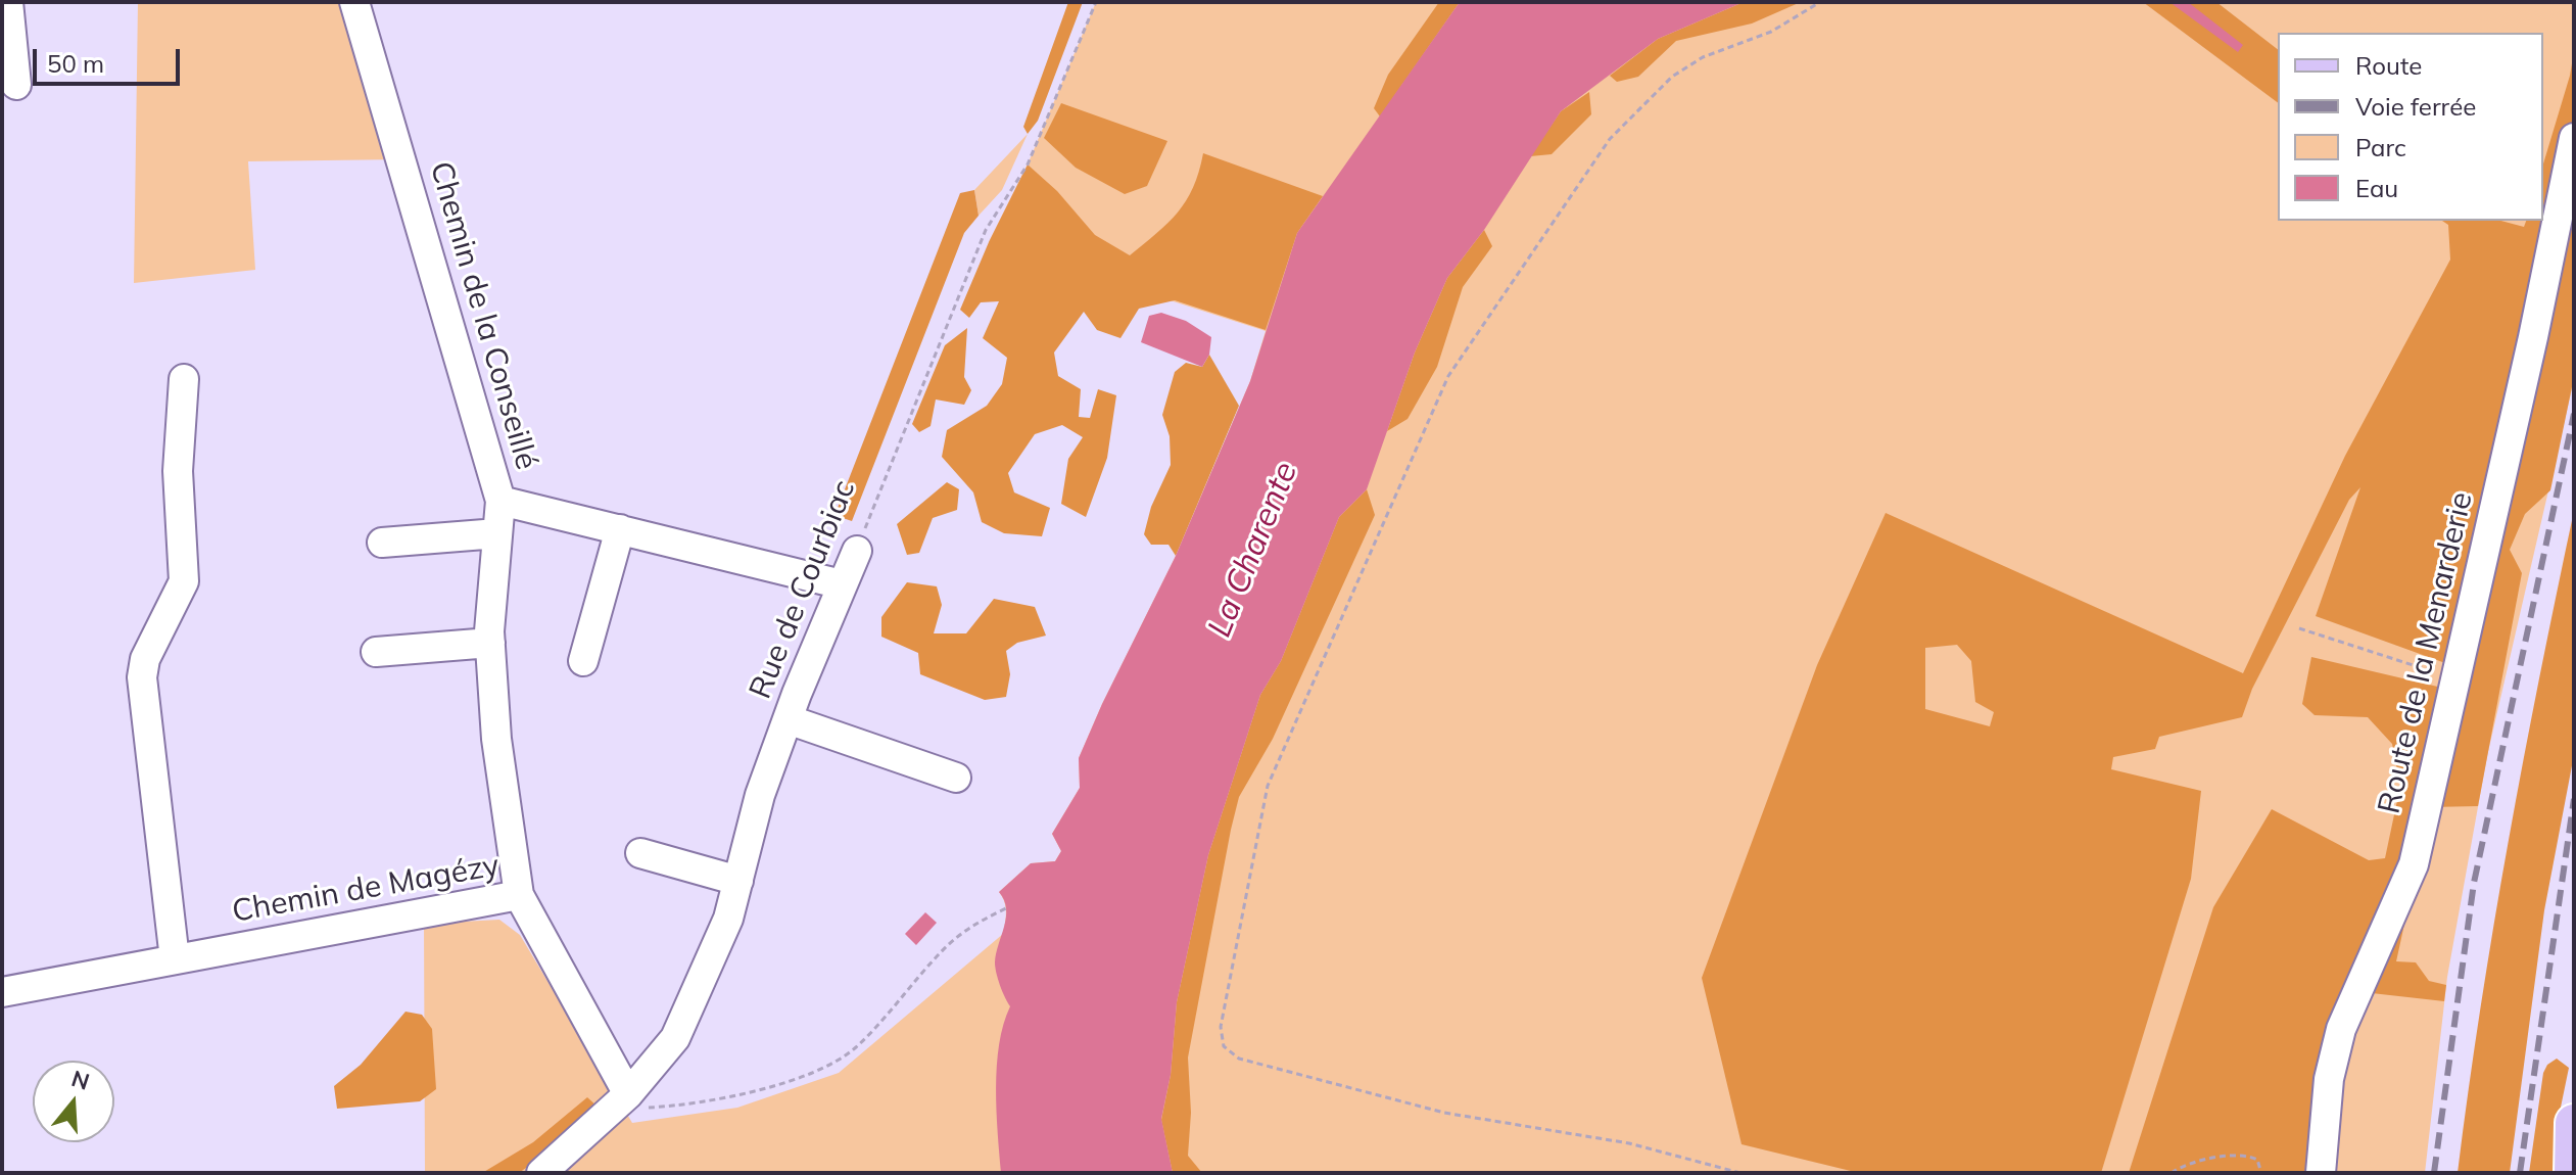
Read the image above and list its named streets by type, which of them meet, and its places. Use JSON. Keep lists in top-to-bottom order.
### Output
{
  "streets": {
    "street": [
      "Chemin de la Conseillé",
      "Rue de Courbiac",
      "Route de la Menarderie",
      "Chemin de Magézy"
    ]
  },
  "crossings": [
    ["Chemin de la Conseillé", "Rue de Courbiac"],
    ["Rue de Courbiac", "Chemin de Magézy"]
  ],
  "water": ["La Charente"],
  "legend": [
    "Route",
    "Voie ferrée",
    "Parc",
    "Eau"
  ],
  "scale_bar": "50 m",
  "north": "top"
}
